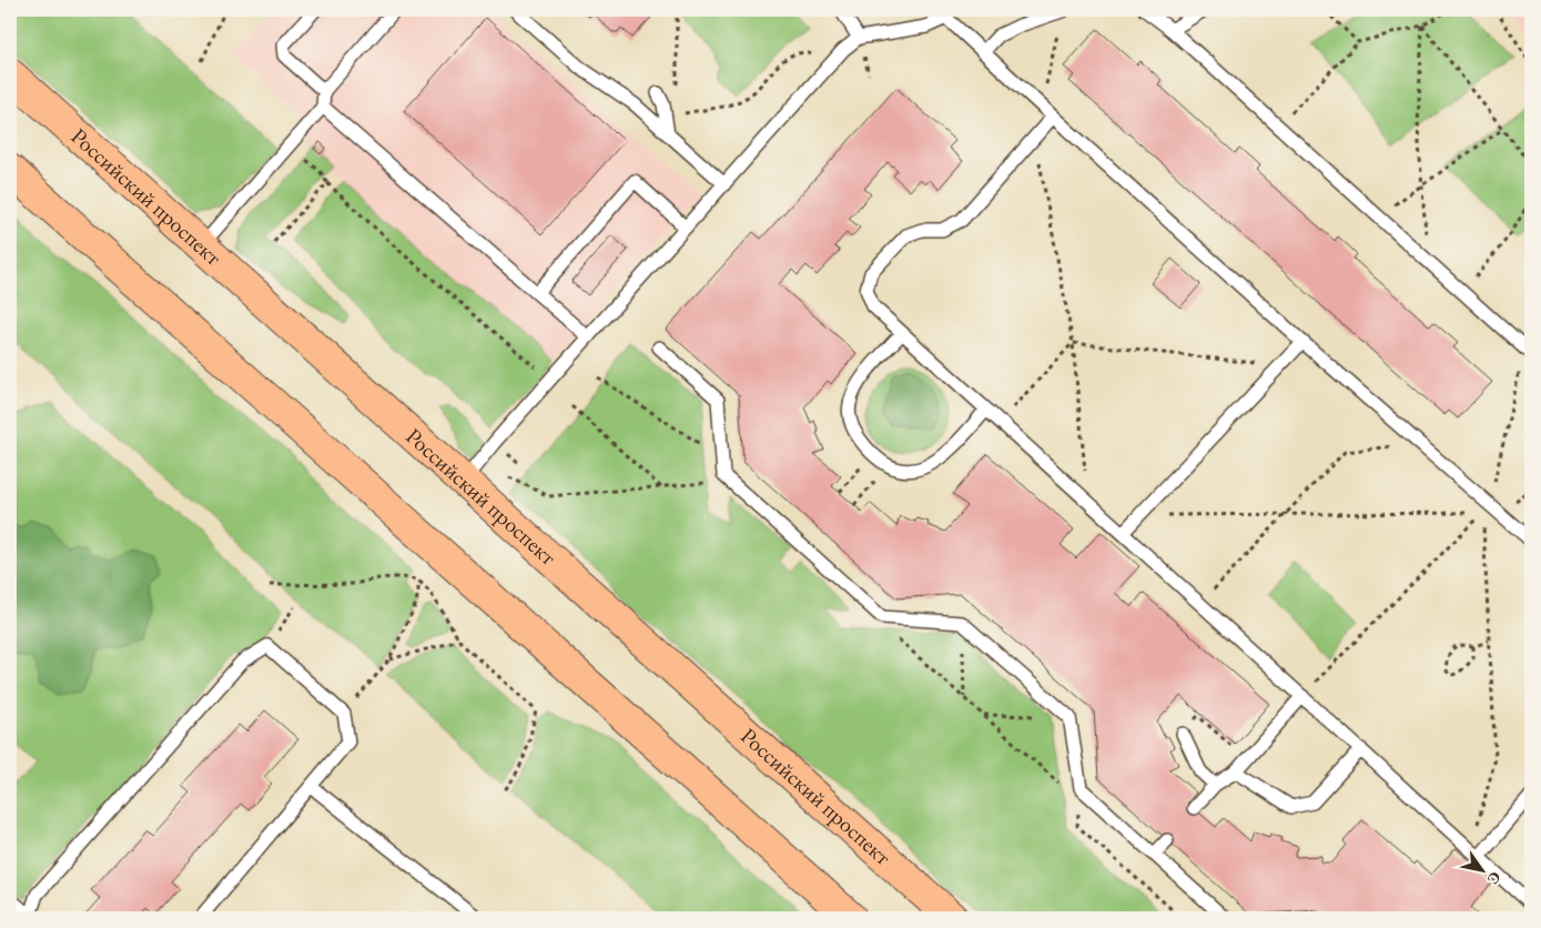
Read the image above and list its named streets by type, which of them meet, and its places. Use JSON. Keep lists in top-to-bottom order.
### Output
{
  "streets": {
    "main road": ["Российский проспект"]
  },
  "north": "bottom right"
}
